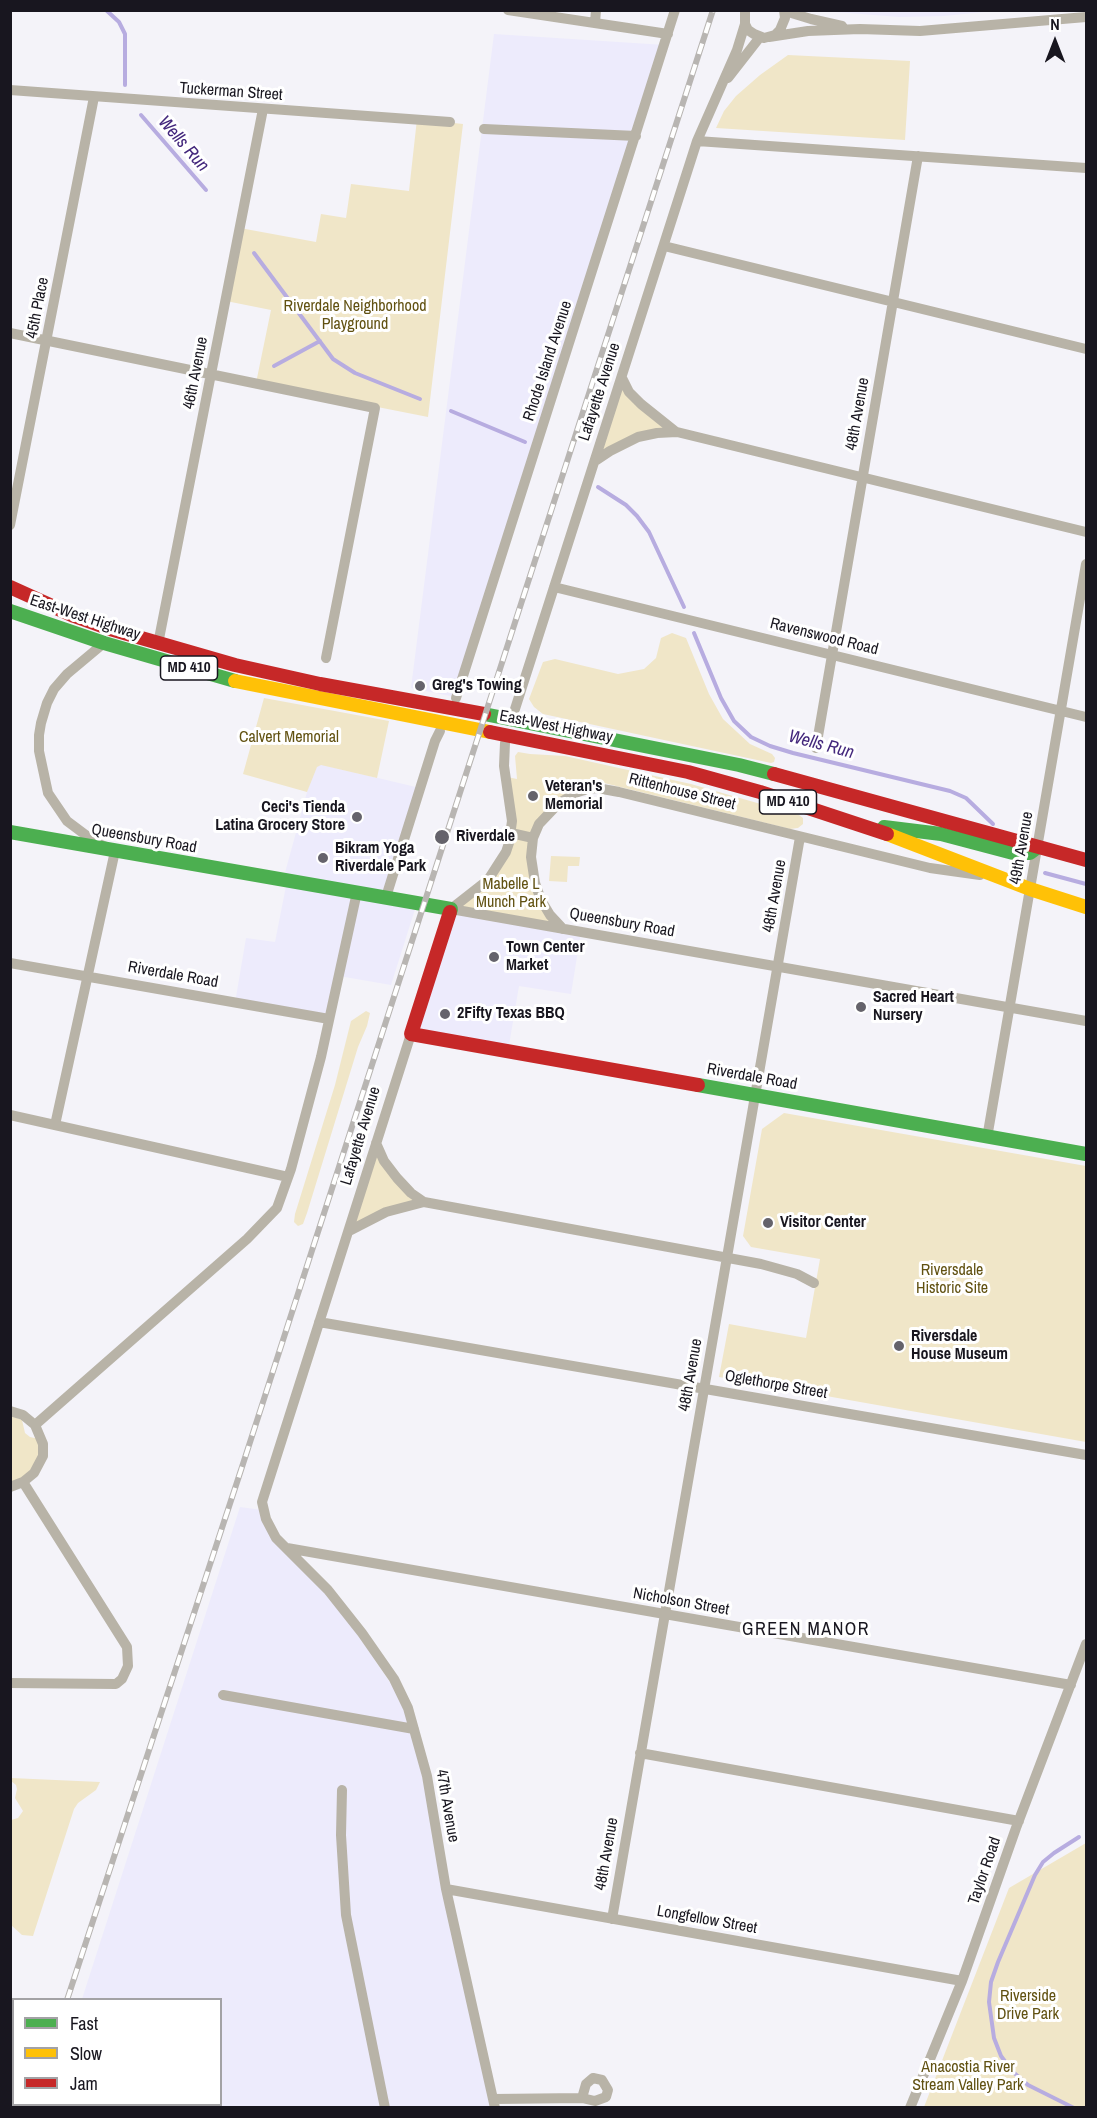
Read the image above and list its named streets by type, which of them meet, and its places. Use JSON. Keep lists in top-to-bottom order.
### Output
{
  "streets": {
    "main road": [
      "Lafayette Avenue",
      "East-West Highway",
      "MD 410",
      "Queensbury Road",
      "Riverdale Road"
    ],
    "street": [
      "Tuckerman Street",
      "45th Place",
      "Rhode Island Avenue",
      "46th Avenue",
      "48th Avenue",
      "Ravenswood Road",
      "Rittenhouse Street",
      "49th Avenue",
      "Oglethorpe Street",
      "Nicholson Street",
      "47th Avenue",
      "Taylor Road",
      "Longfellow Street"
    ]
  },
  "crossings": [
    ["Tuckerman Street", "45th Place"],
    ["Tuckerman Street", "46th Avenue"],
    ["46th Avenue", "East-West Highway"],
    ["Lafayette Avenue", "Ravenswood Road"],
    ["Lafayette Avenue", "Queensbury Road"],
    ["Lafayette Avenue", "Riverdale Road"],
    ["Lafayette Avenue", "Oglethorpe Street"],
    ["Lafayette Avenue", "Nicholson Street"],
    ["Lafayette Avenue", "47th Avenue"],
    ["48th Avenue", "Ravenswood Road"],
    ["48th Avenue", "Rittenhouse Street"],
    ["48th Avenue", "Queensbury Road"],
    ["48th Avenue", "Riverdale Road"],
    ["48th Avenue", "Oglethorpe Street"],
    ["48th Avenue", "Nicholson Street"],
    ["48th Avenue", "Longfellow Street"],
    ["East-West Highway", "Rittenhouse Street"],
    ["East-West Highway", "49th Avenue"],
    ["Ravenswood Road", "49th Avenue"],
    ["Queensbury Road", "49th Avenue"],
    ["49th Avenue", "Riverdale Road"],
    ["Nicholson Street", "47th Avenue"],
    ["Nicholson Street", "Taylor Road"],
    ["47th Avenue", "Longfellow Street"],
    ["Taylor Road", "Longfellow Street"]
  ],
  "districts": ["GREEN MANOR"],
  "water": ["Wells Run"],
  "parks": [
    "Riverdale Neighborhood Playground",
    "Calvert Memorial",
    "Mabelle L Munch Park",
    "Riversdale Historic Site",
    "Riverside Drive Park",
    "Anacostia River Stream Valley Park"
  ],
  "places": [
    "Greg's Towing",
    "Veteran's Memorial",
    "Ceci's Tienda Latina Grocery Store",
    "Riverdale",
    "Bikram Yoga Riverdale Park",
    "Town Center Market",
    "Sacred Heart Nursery",
    "2Fifty Texas BBQ",
    "Visitor Center",
    "Riversdale House Museum"
  ],
  "legend": ["Fast", "Slow", "Jam"],
  "north": "top"
}
